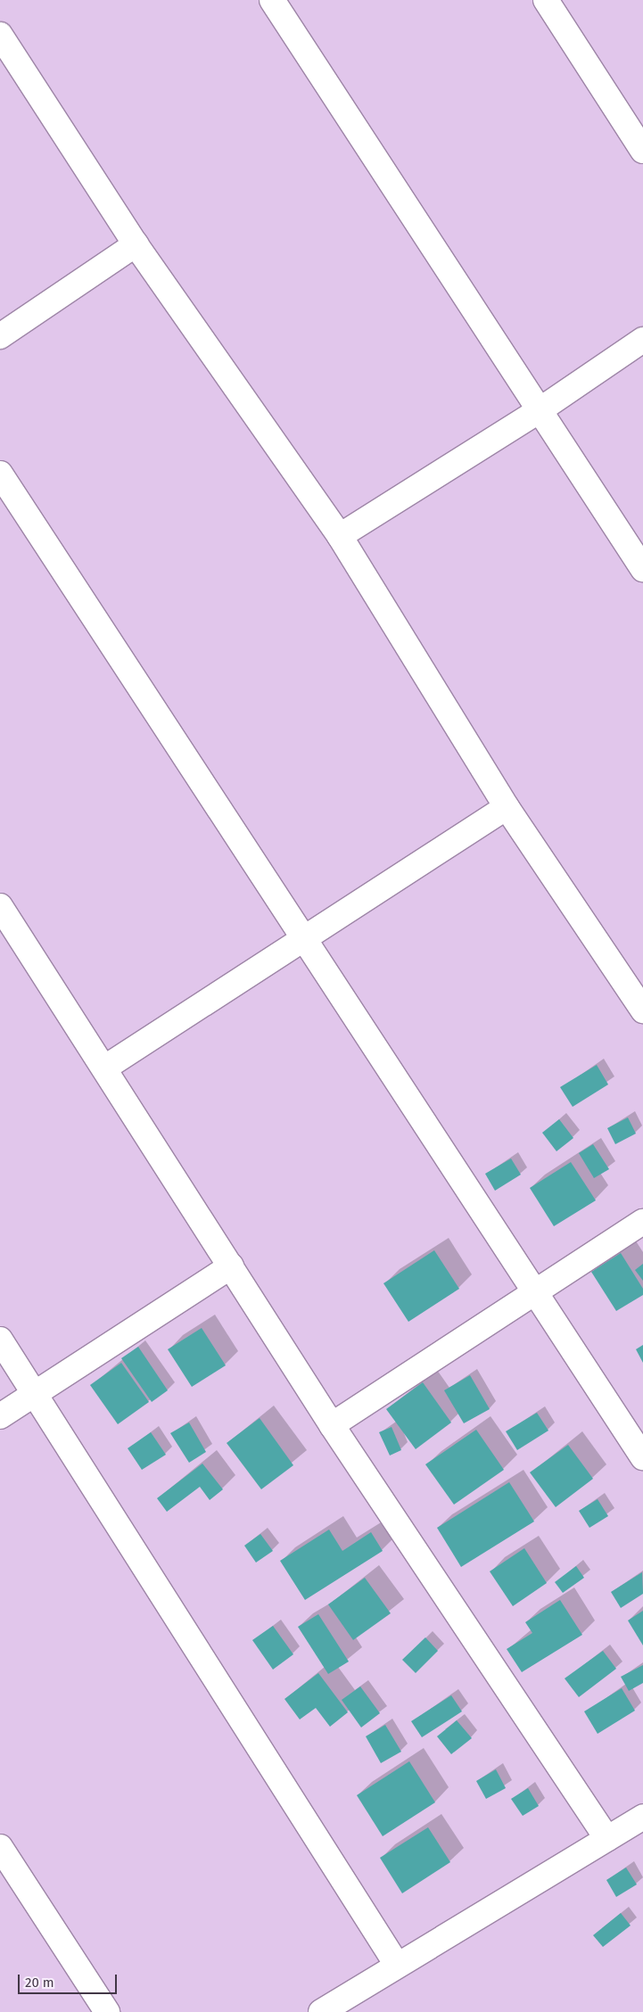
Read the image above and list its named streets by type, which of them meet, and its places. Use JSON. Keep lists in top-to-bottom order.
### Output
{
  "scale_bar": "20 m"
}
